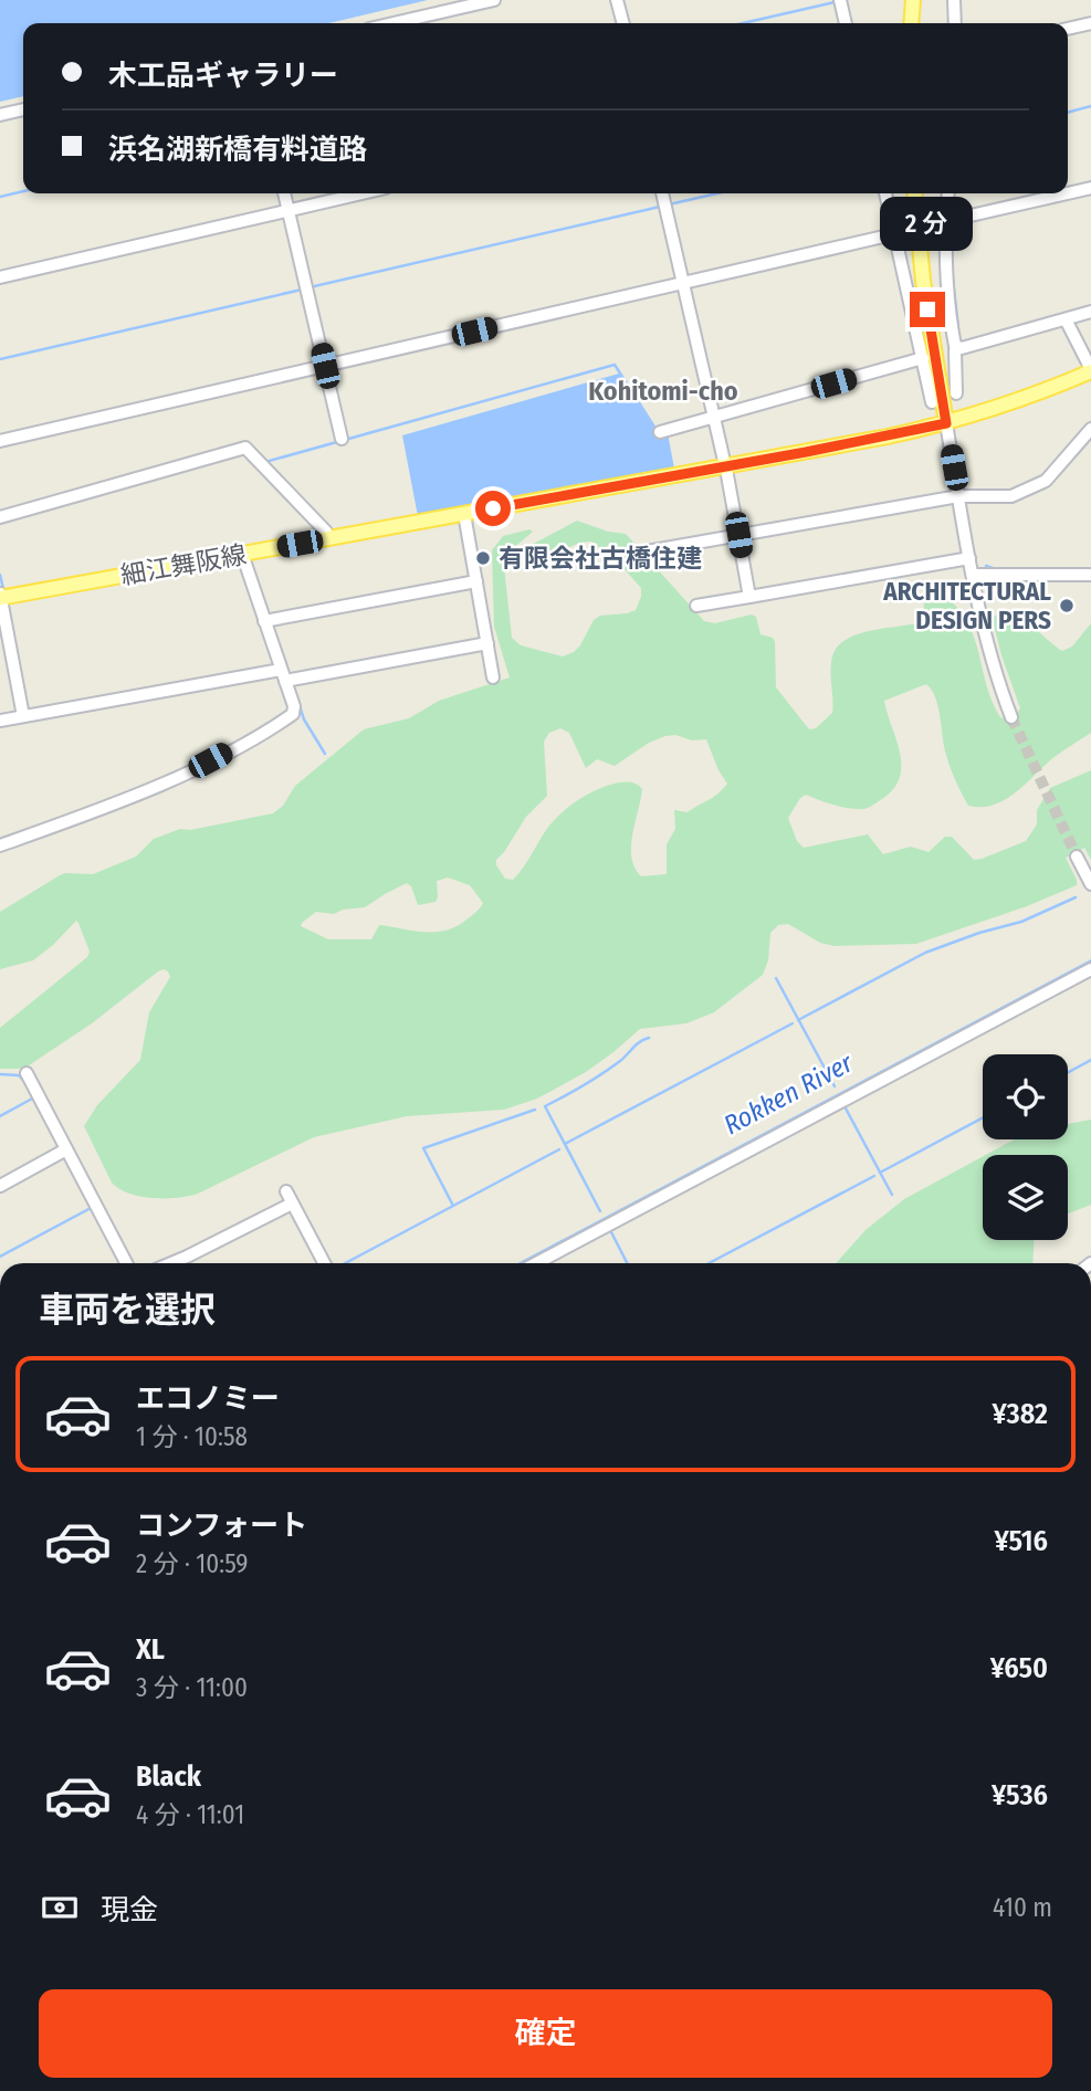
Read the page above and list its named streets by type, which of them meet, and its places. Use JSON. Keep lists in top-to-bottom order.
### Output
{
  "streets": {
    "main road": ["細江舞阪線"]
  },
  "districts": ["Kohitomi-cho"],
  "water": ["Rokken River"],
  "places": ["有限会社古橋住建", "ARCHITECTURAL DESIGN PERS"],
  "page": {
    "banner": ["木工品ギャラリー", "浜名湖新橋有料道路"],
    "bubble": "2 分",
    "heading": "車両を選択",
    "list": [
      {
        "name": "エコノミー",
        "note": "1 分 · 10:58",
        "value": "¥382"
      },
      {
        "name": "コンフォート",
        "note": "2 分 · 10:59",
        "value": "¥516"
      },
      {
        "name": "XL",
        "note": "3 分 · 11:00",
        "value": "¥650"
      },
      {
        "name": "Black",
        "note": "4 分 · 11:01",
        "value": "¥536"
      }
    ],
    "pay": ["現金", "410 m"],
    "buttons": "確定"
  }
}
